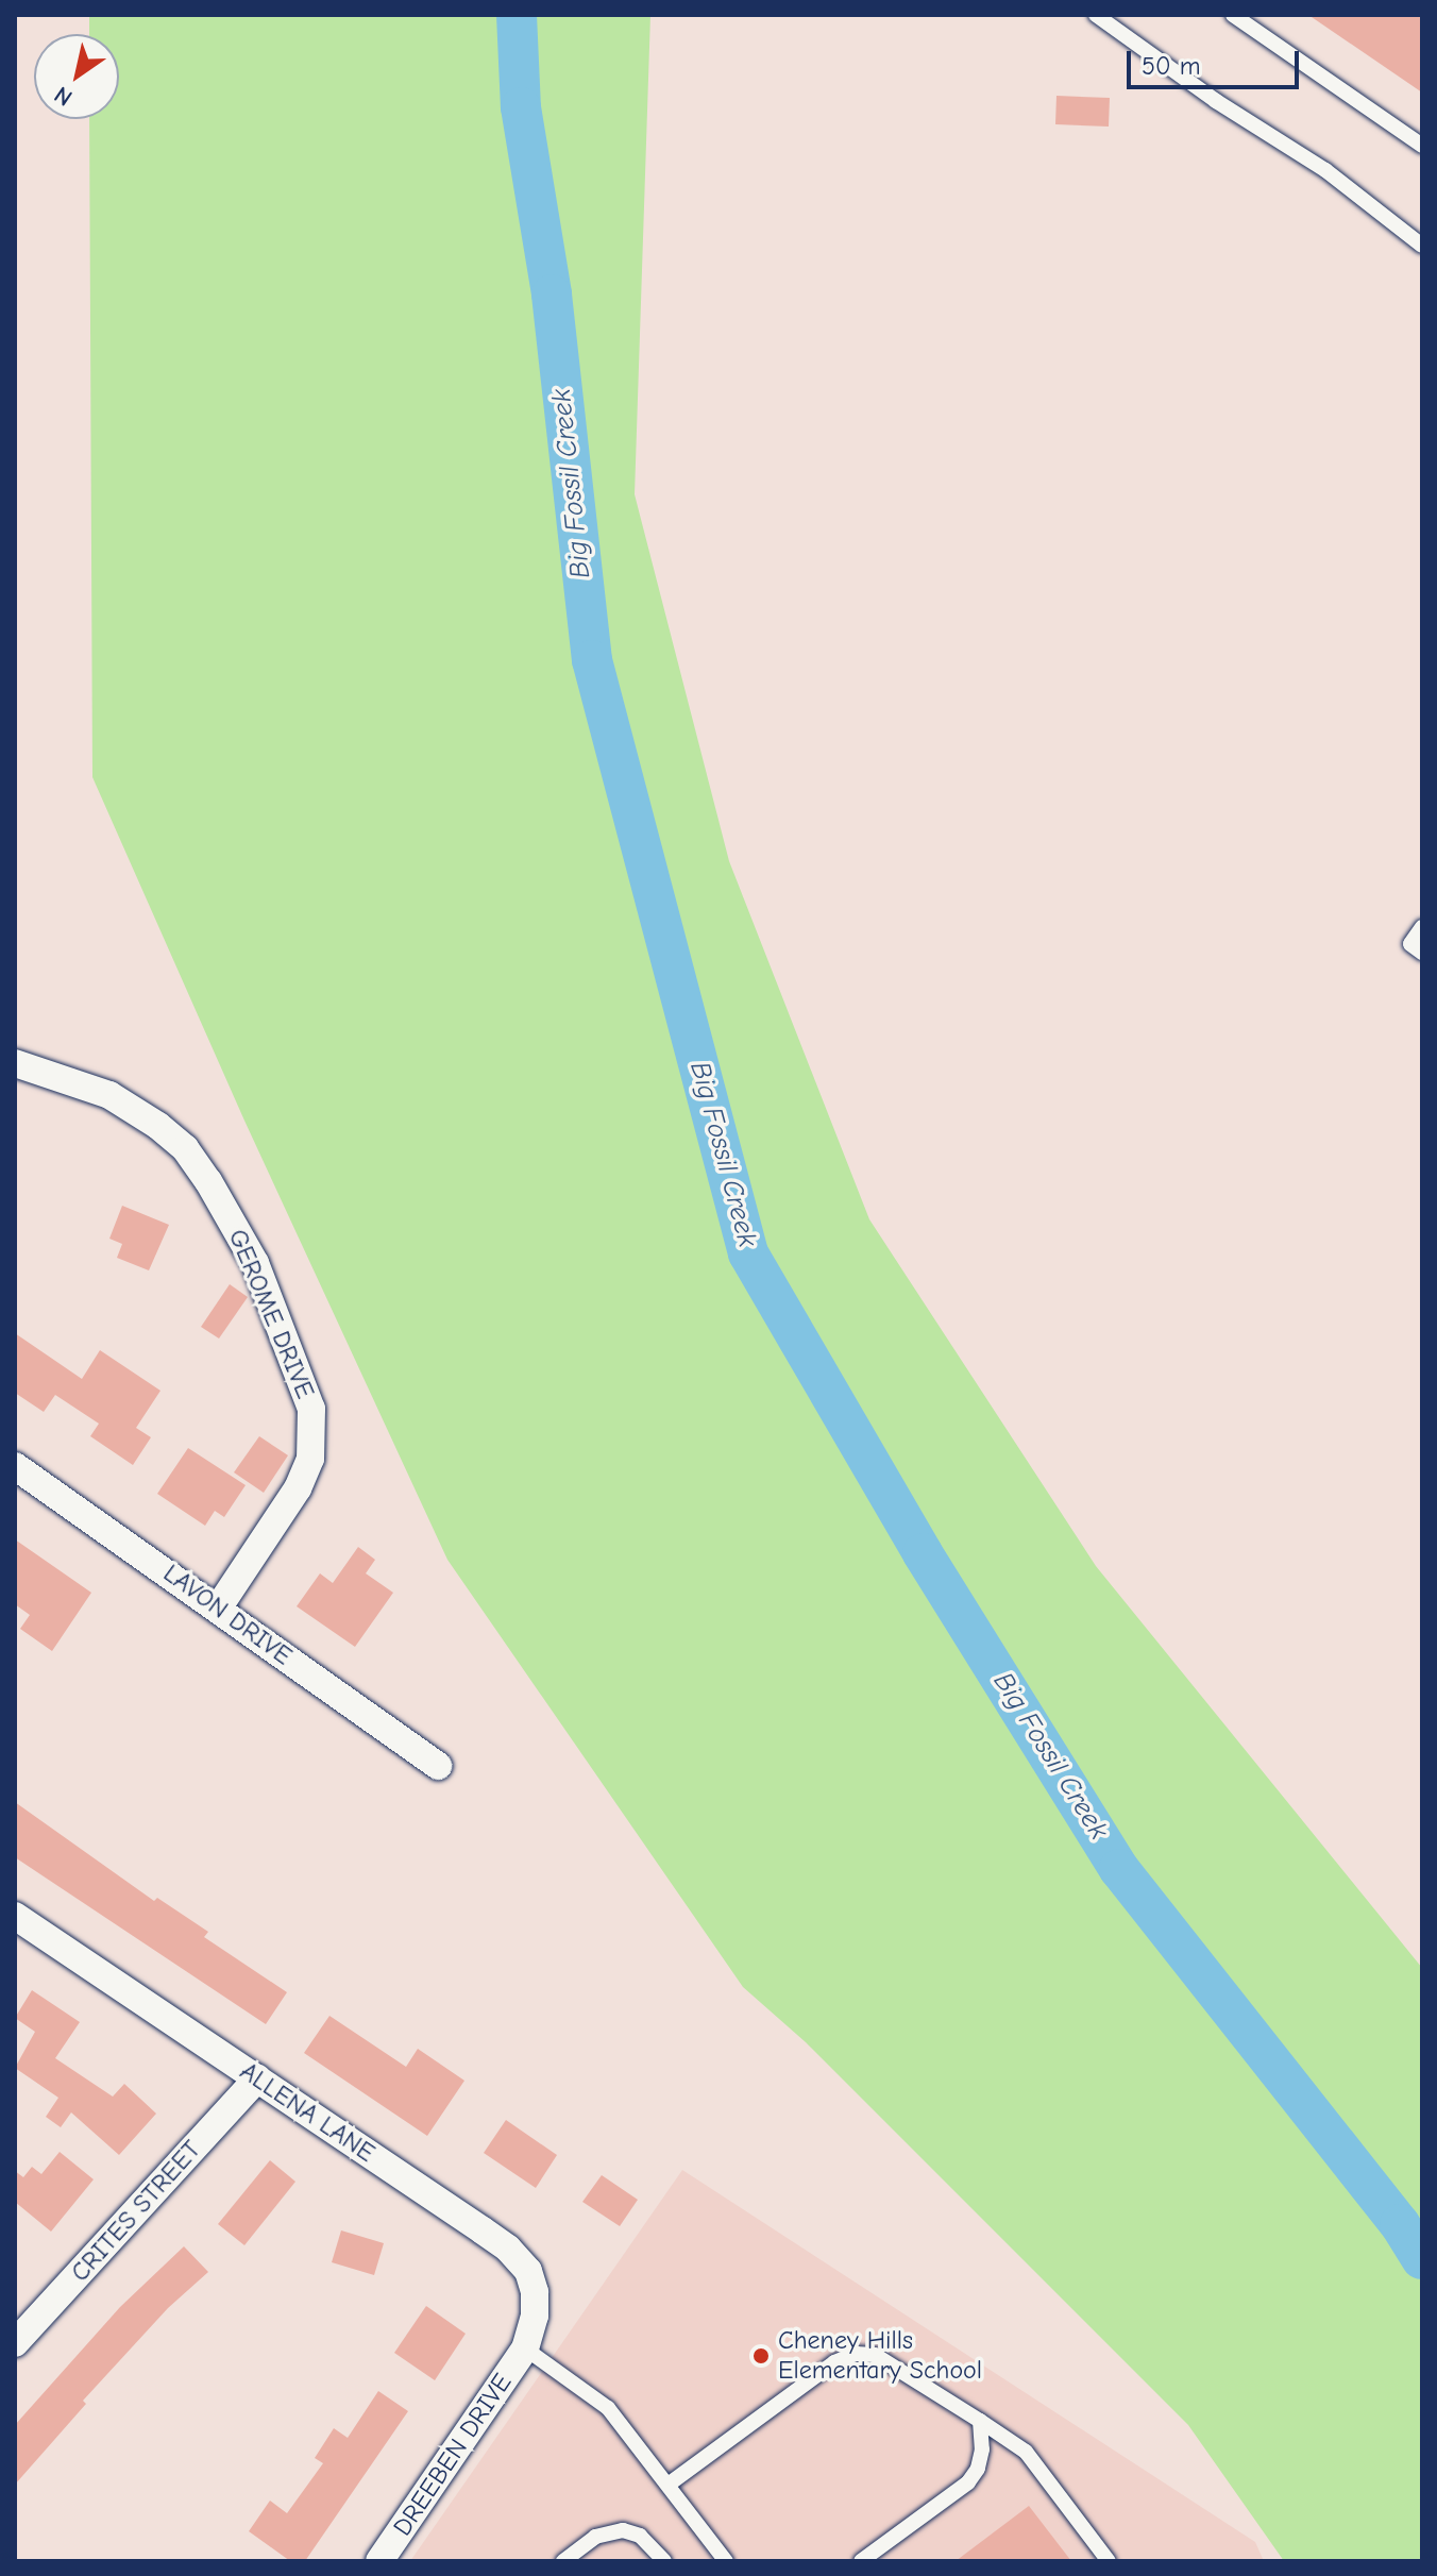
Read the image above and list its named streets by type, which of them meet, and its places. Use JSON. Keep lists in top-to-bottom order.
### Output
{
  "streets": {
    "street": [
      "GEROME DRIVE",
      "LAVON DRIVE",
      "ALLENA LANE",
      "CRITES STREET",
      "DREEBEN DRIVE"
    ]
  },
  "crossings": [
    ["GEROME DRIVE", "LAVON DRIVE"],
    ["ALLENA LANE", "CRITES STREET"],
    ["ALLENA LANE", "DREEBEN DRIVE"]
  ],
  "water": ["Big Fossil Creek"],
  "places": ["Cheney Hills Elementary School"],
  "scale_bar": "50 m",
  "north": "bottom left"
}
